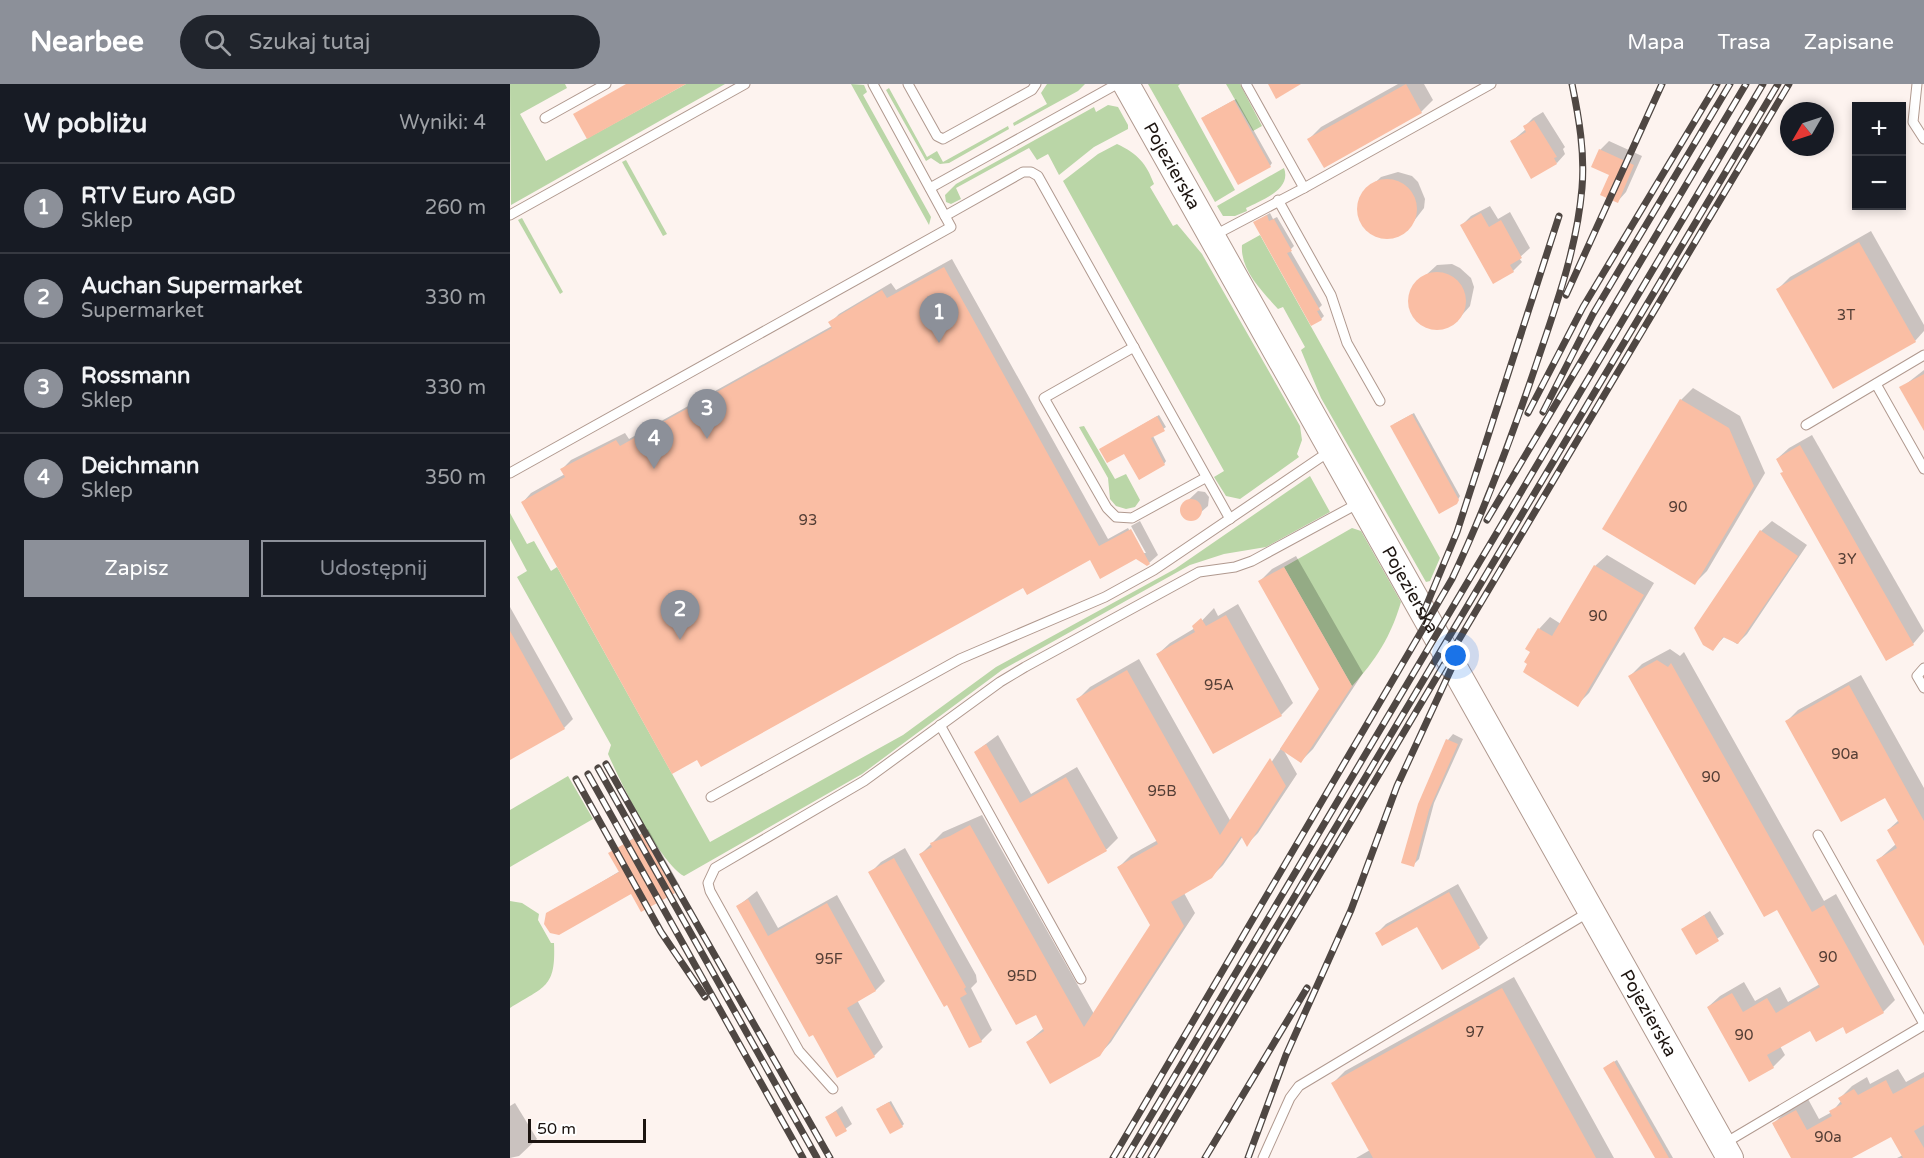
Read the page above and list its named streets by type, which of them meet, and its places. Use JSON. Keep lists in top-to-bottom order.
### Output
{
  "streets": {
    "street": ["Pojezierska"]
  },
  "house_numbers": [
    "3T",
    "90",
    "93",
    "3Y",
    "90",
    "95A",
    "90a",
    "90",
    "95B",
    "90",
    "95F",
    "95D",
    "97",
    "90",
    "90a"
  ],
  "scale_bar": "50 m",
  "north": "bottom left",
  "page": {
    "header": "Nearbee",
    "search": "Szukaj tutaj",
    "nav": ["Mapa", "Trasa", "Zapisane"],
    "heading": ["W pobliżu", "Wyniki: 4"],
    "map_buttons": ["+", "−"],
    "list": [
      {
        "mark": "1",
        "name": "RTV Euro AGD",
        "note": "Sklep",
        "value": "260 m"
      },
      {
        "mark": "2",
        "name": "Auchan Supermarket",
        "note": "Supermarket",
        "value": "330 m"
      },
      {
        "mark": "3",
        "name": "Rossmann",
        "note": "Sklep",
        "value": "330 m"
      },
      {
        "mark": "4",
        "name": "Deichmann",
        "note": "Sklep",
        "value": "350 m"
      }
    ],
    "pins": [
      "1",
      "3",
      "4",
      "2"
    ],
    "buttons": ["Zapisz", "Udostępnij"],
    "scale": "50 m"
  }
}
